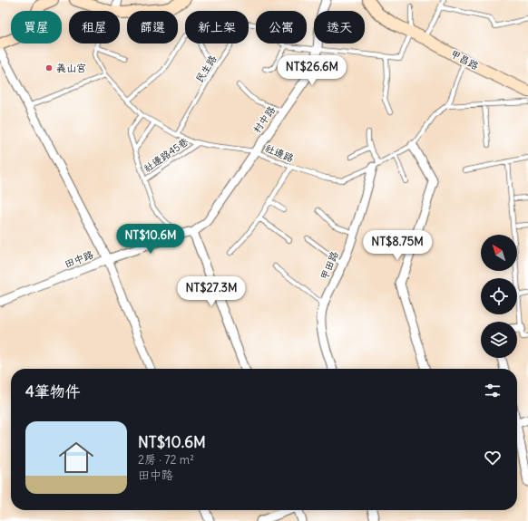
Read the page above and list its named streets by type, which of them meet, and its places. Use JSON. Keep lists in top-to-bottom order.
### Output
{
  "streets": {
    "street": [
      "甲昌路",
      "村中路",
      "田中路",
      "甲田路"
    ],
    "lane": ["民生路", "社邊路", "社邊路45巷"]
  },
  "crossings": [
    ["甲昌路", "社邊路"],
    ["民生路", "社邊路"],
    ["村中路", "社邊路"],
    ["村中路", "田中路"],
    ["社邊路", "社邊路45巷"],
    ["社邊路", "田中路"],
    ["社邊路", "甲田路"]
  ],
  "places": ["義山宮"],
  "north": "top left",
  "page": {
    "chip": [
      "買屋",
      "租屋",
      "篩選",
      "新上架",
      "公寓",
      "透天"
    ],
    "price": [
      "NT$26.6M",
      "NT$10.6M",
      "NT$8.75M",
      "NT$27.3M"
    ],
    "heading": "4筆物件",
    "list": [
      {
        "name": "NT$10.6M",
        "note": "2房 · 72 m² · 田中路"
      }
    ]
  }
}
